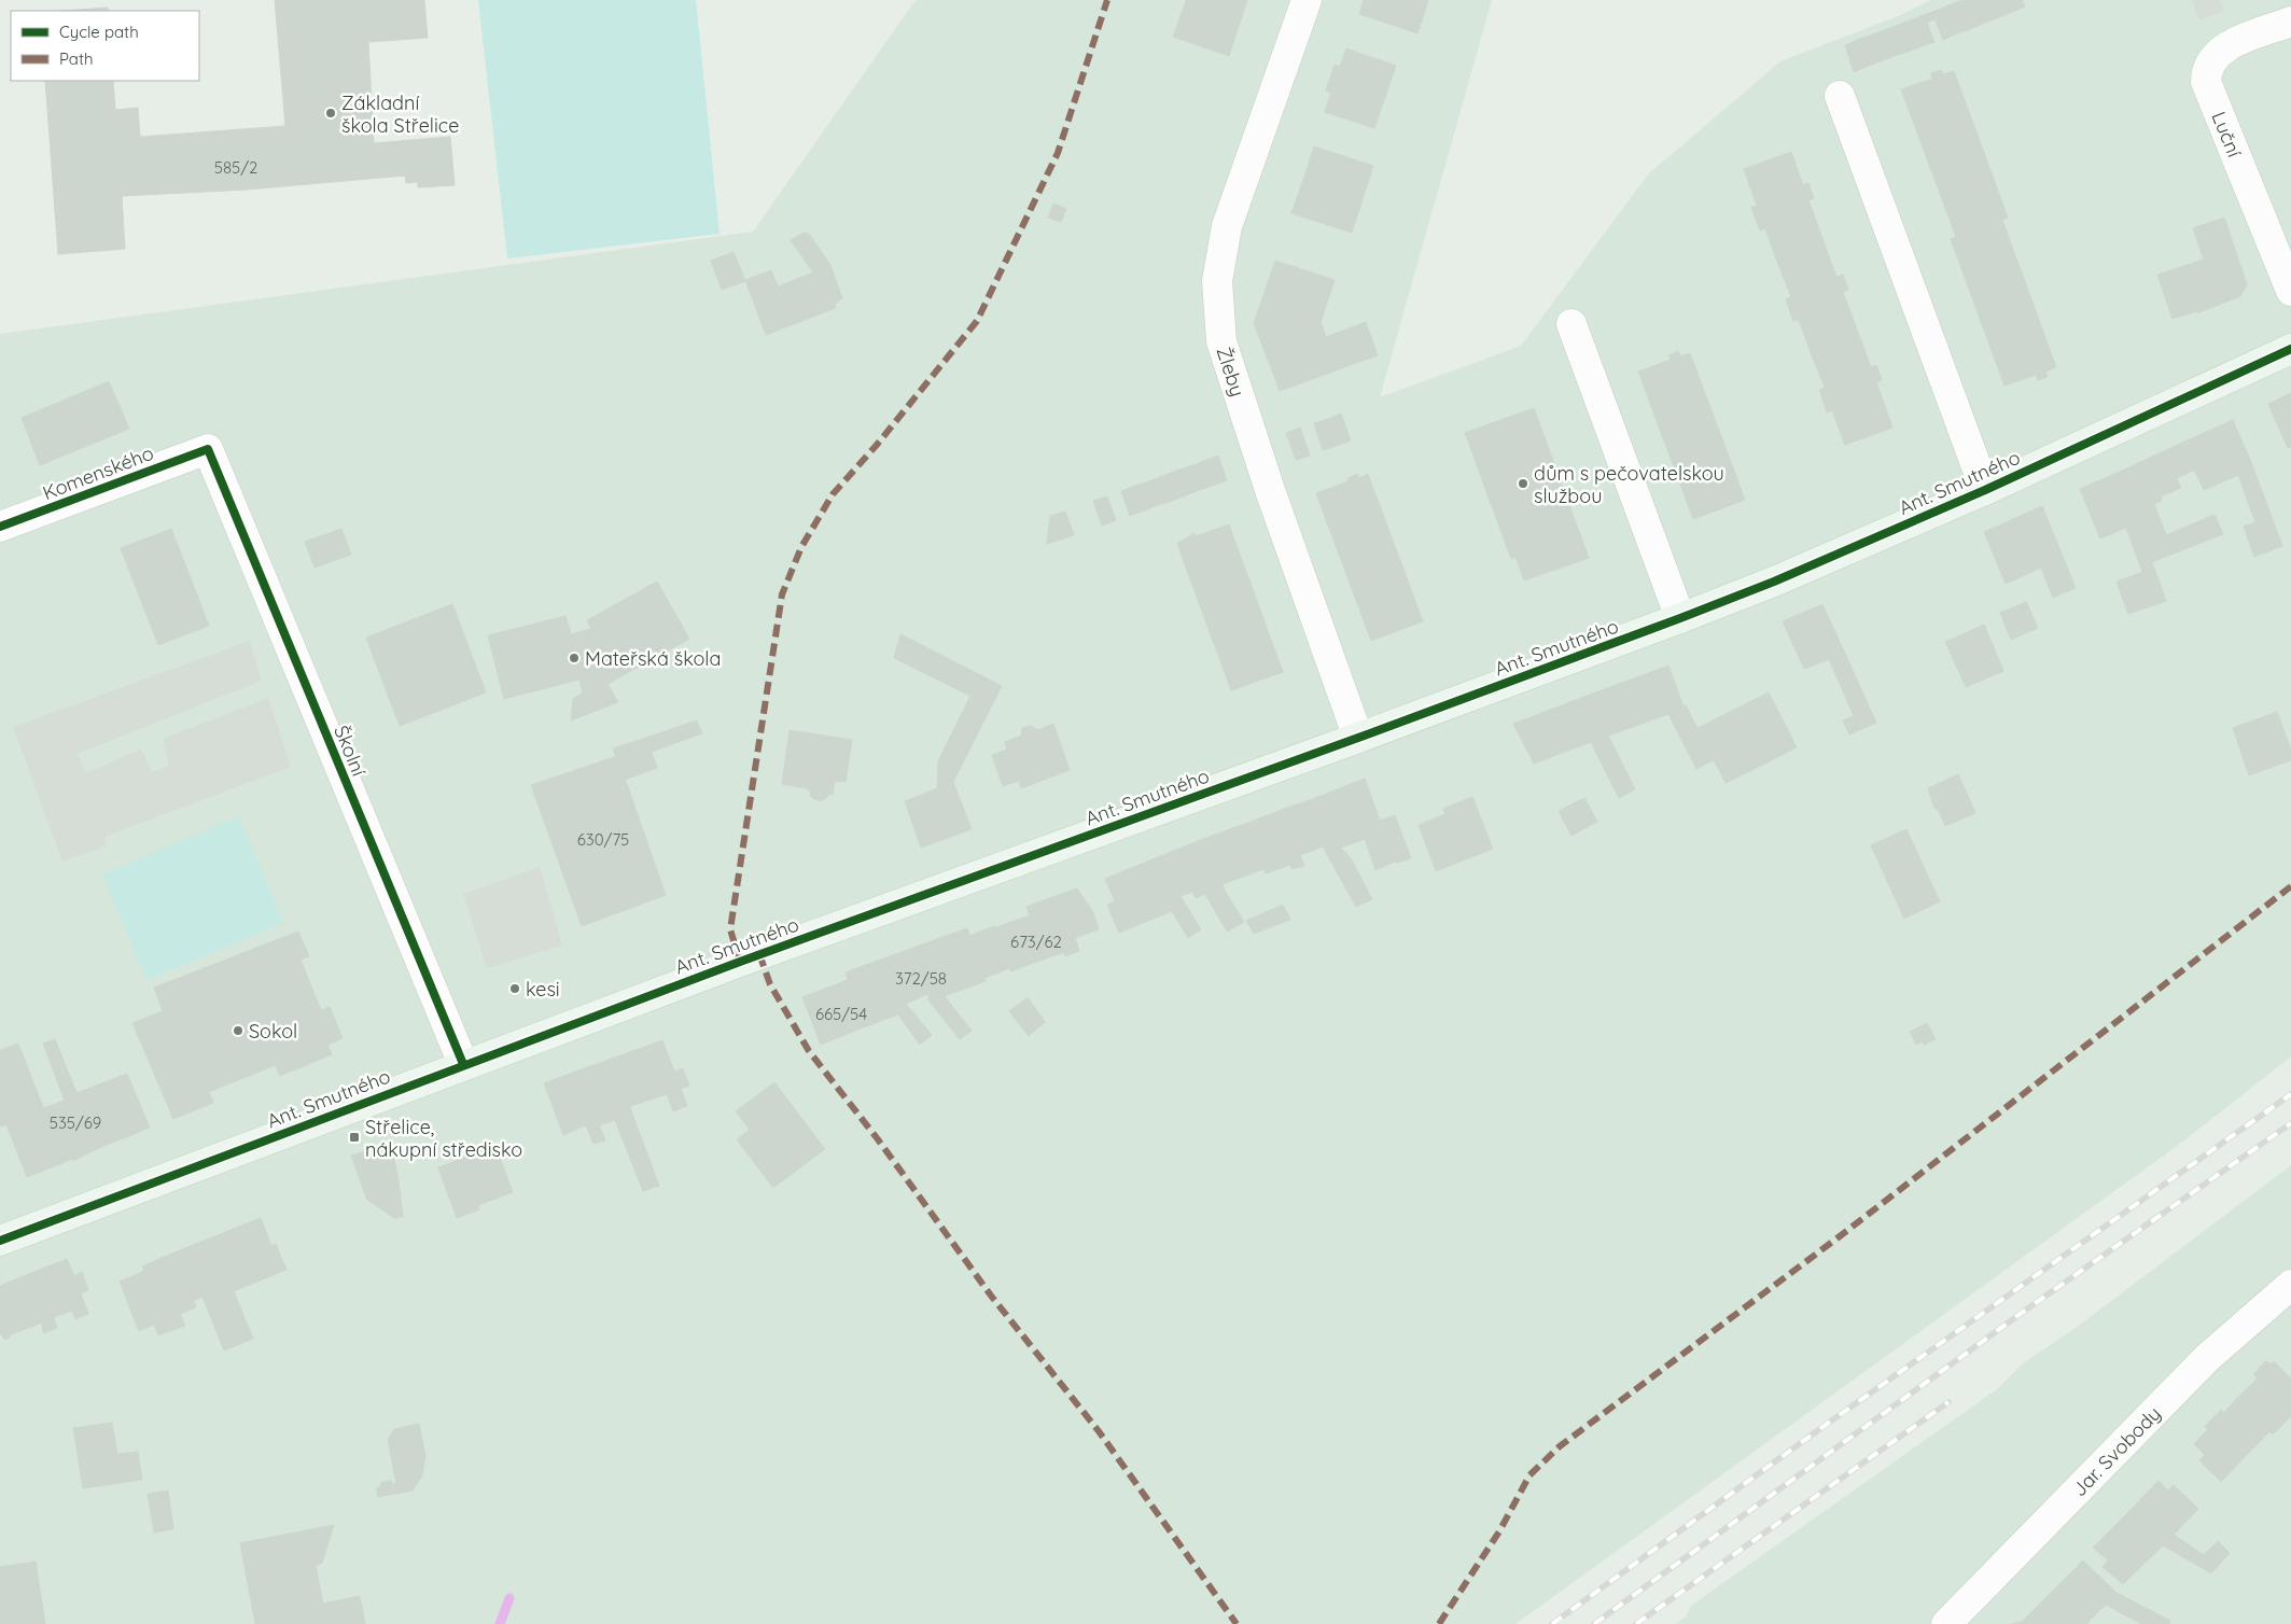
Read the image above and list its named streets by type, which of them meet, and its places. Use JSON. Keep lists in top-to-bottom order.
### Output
{
  "streets": {
    "street": [
      "Luční",
      "Žleby",
      "Komenského",
      "Ant. Smutného",
      "Školní",
      "Jar. Svobody"
    ]
  },
  "crossings": [
    ["Žleby", "Ant. Smutného"],
    ["Komenského", "Školní"],
    ["Ant. Smutného", "Školní"]
  ],
  "places": {
    "other": [
      "Základní škola Střelice",
      "dům s pečovatelskou službou",
      "Mateřská škola",
      "kesi",
      "Sokol"
    ],
    "transit": ["Střelice, nákupní středisko"]
  },
  "house_numbers": [
    "585/2",
    "630/75",
    "673/62",
    "372/58",
    "665/54",
    "535/69"
  ],
  "legend": ["Cycle path", "Path"]
}
